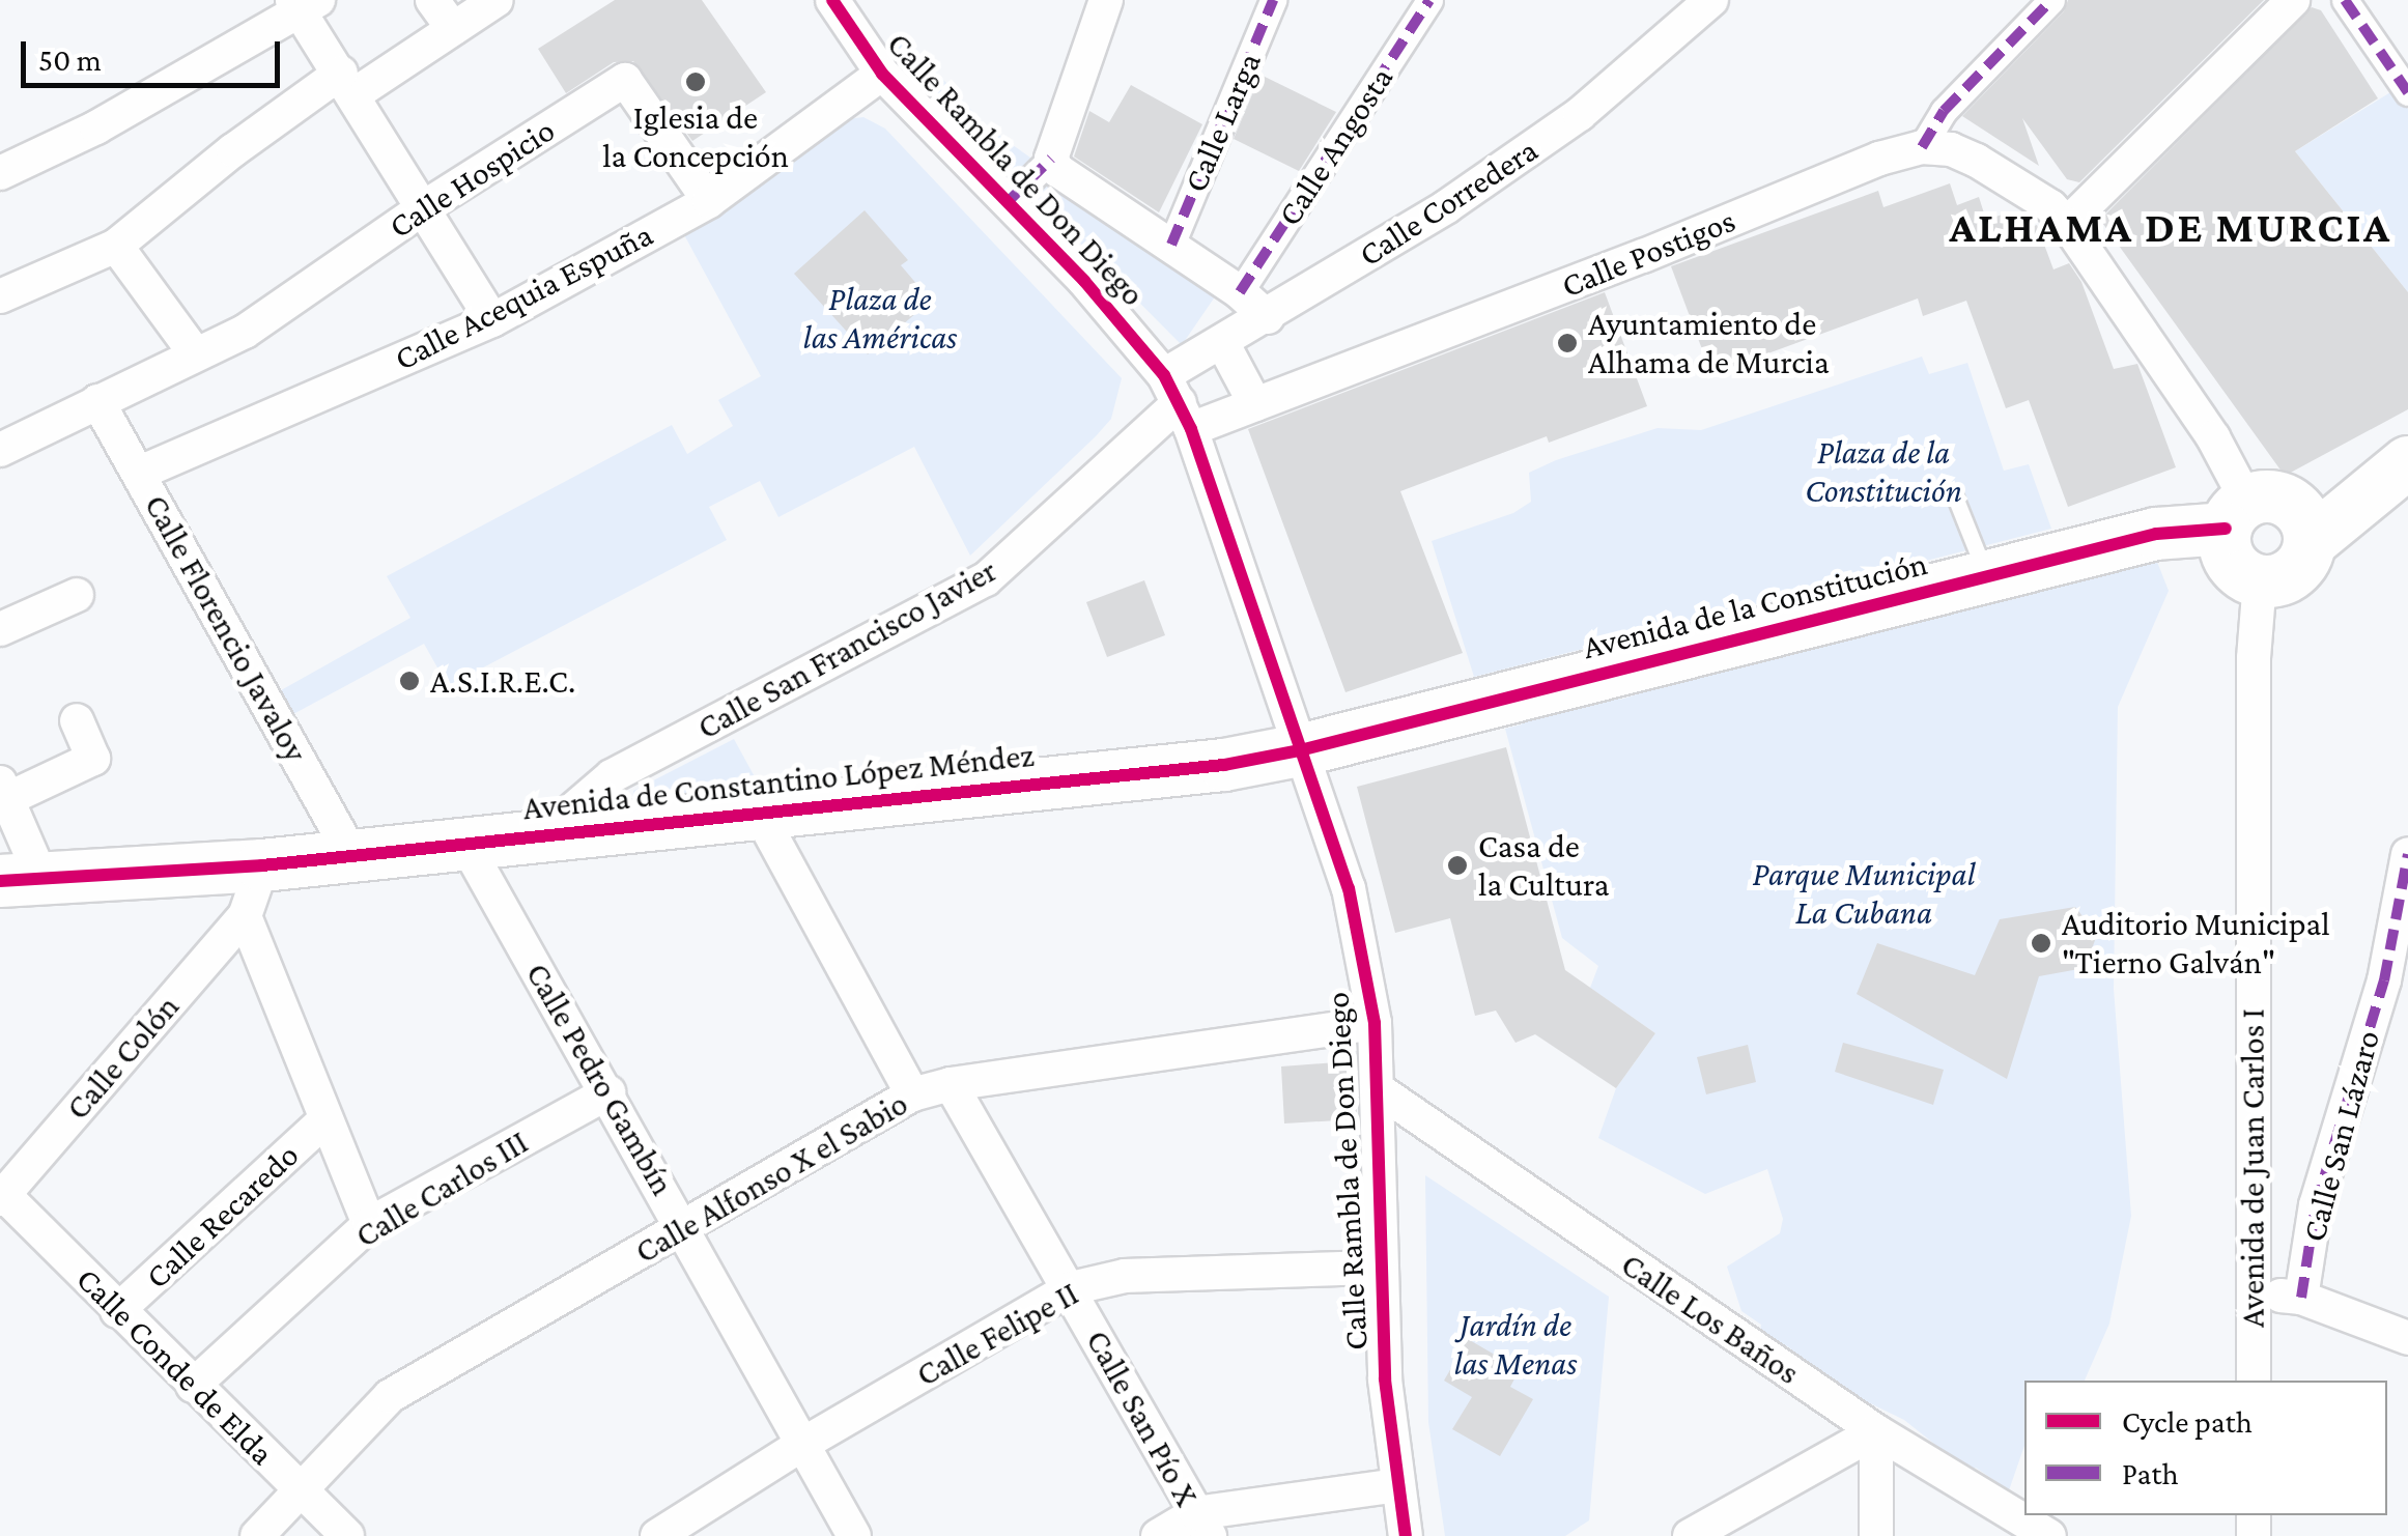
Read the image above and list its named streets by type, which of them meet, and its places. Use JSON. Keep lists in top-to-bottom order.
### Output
{
  "streets": {
    "main road": ["Avenida de la Constitución", "Avenida de Constantino López Méndez"],
    "street": [
      "Calle Larga",
      "Calle Angosta",
      "Calle Rambla de Don Diego",
      "Calle Hospicio",
      "Calle Corredera",
      "Calle Postigos",
      "Calle Acequia Espuña",
      "Calle Florencio Javaloy",
      "Calle San Francisco Javier",
      "Calle Colón",
      "Calle Pedro Gambín",
      "Calle San Lázaro",
      "Avenida de Juan Carlos I",
      "Calle Alfonso X el Sabio",
      "Calle Carlos III",
      "Calle Recaredo",
      "Calle Los Baños",
      "Calle Felipe II",
      "Calle Conde de Elda",
      "Calle San Pío X"
    ]
  },
  "crossings": [
    ["Calle Larga", "Calle Rambla de Don Diego"],
    ["Calle Angosta", "Calle Rambla de Don Diego"],
    ["Calle Rambla de Don Diego", "Calle Corredera"],
    ["Calle Rambla de Don Diego", "Calle Postigos"],
    ["Calle Rambla de Don Diego", "Calle Acequia Espuña"],
    ["Calle Rambla de Don Diego", "Avenida de la Constitución"],
    ["Calle Rambla de Don Diego", "Calle San Francisco Javier"],
    ["Calle Rambla de Don Diego", "Avenida de Constantino López Méndez"],
    ["Calle Rambla de Don Diego", "Calle Alfonso X el Sabio"],
    ["Calle Rambla de Don Diego", "Calle Los Baños"],
    ["Calle Rambla de Don Diego", "Calle Felipe II"],
    ["Calle Hospicio", "Calle Acequia Espuña"],
    ["Calle Hospicio", "Calle Florencio Javaloy"],
    ["Calle Corredera", "Calle Postigos"],
    ["Calle Corredera", "Calle San Francisco Javier"],
    ["Calle Postigos", "Calle San Francisco Javier"],
    ["Calle Acequia Espuña", "Calle Florencio Javaloy"],
    ["Avenida de la Constitución", "Avenida de Constantino López Méndez"],
    ["Calle Florencio Javaloy", "Avenida de Constantino López Méndez"],
    ["Calle San Francisco Javier", "Avenida de Constantino López Méndez"],
    ["Avenida de Constantino López Méndez", "Calle Pedro Gambín"],
    ["Calle Colón", "Calle Conde de Elda"],
    ["Calle Pedro Gambín", "Calle Alfonso X el Sabio"],
    ["Calle Pedro Gambín", "Calle Carlos III"],
    ["Calle Pedro Gambín", "Calle Felipe II"],
    ["Calle Alfonso X el Sabio", "Calle Conde de Elda"],
    ["Calle Alfonso X el Sabio", "Calle San Pío X"],
    ["Calle Carlos III", "Calle Conde de Elda"],
    ["Calle Recaredo", "Calle Conde de Elda"],
    ["Calle Felipe II", "Calle San Pío X"]
  ],
  "districts": ["ALHAMA DE MURCIA"],
  "parks": [
    "Plaza de las Américas",
    "Plaza de la Constitución",
    "Parque Municipal La Cubana",
    "Jardín de las Menas"
  ],
  "places": [
    "Iglesia de la Concepción",
    "Ayuntamiento de Alhama de Murcia",
    "A.S.I.R.E.C.",
    "Casa de la Cultura",
    "Auditorio Municipal \"Tierno Galván\""
  ],
  "legend": ["Cycle path", "Path"],
  "scale_bar": "50 m"
}
